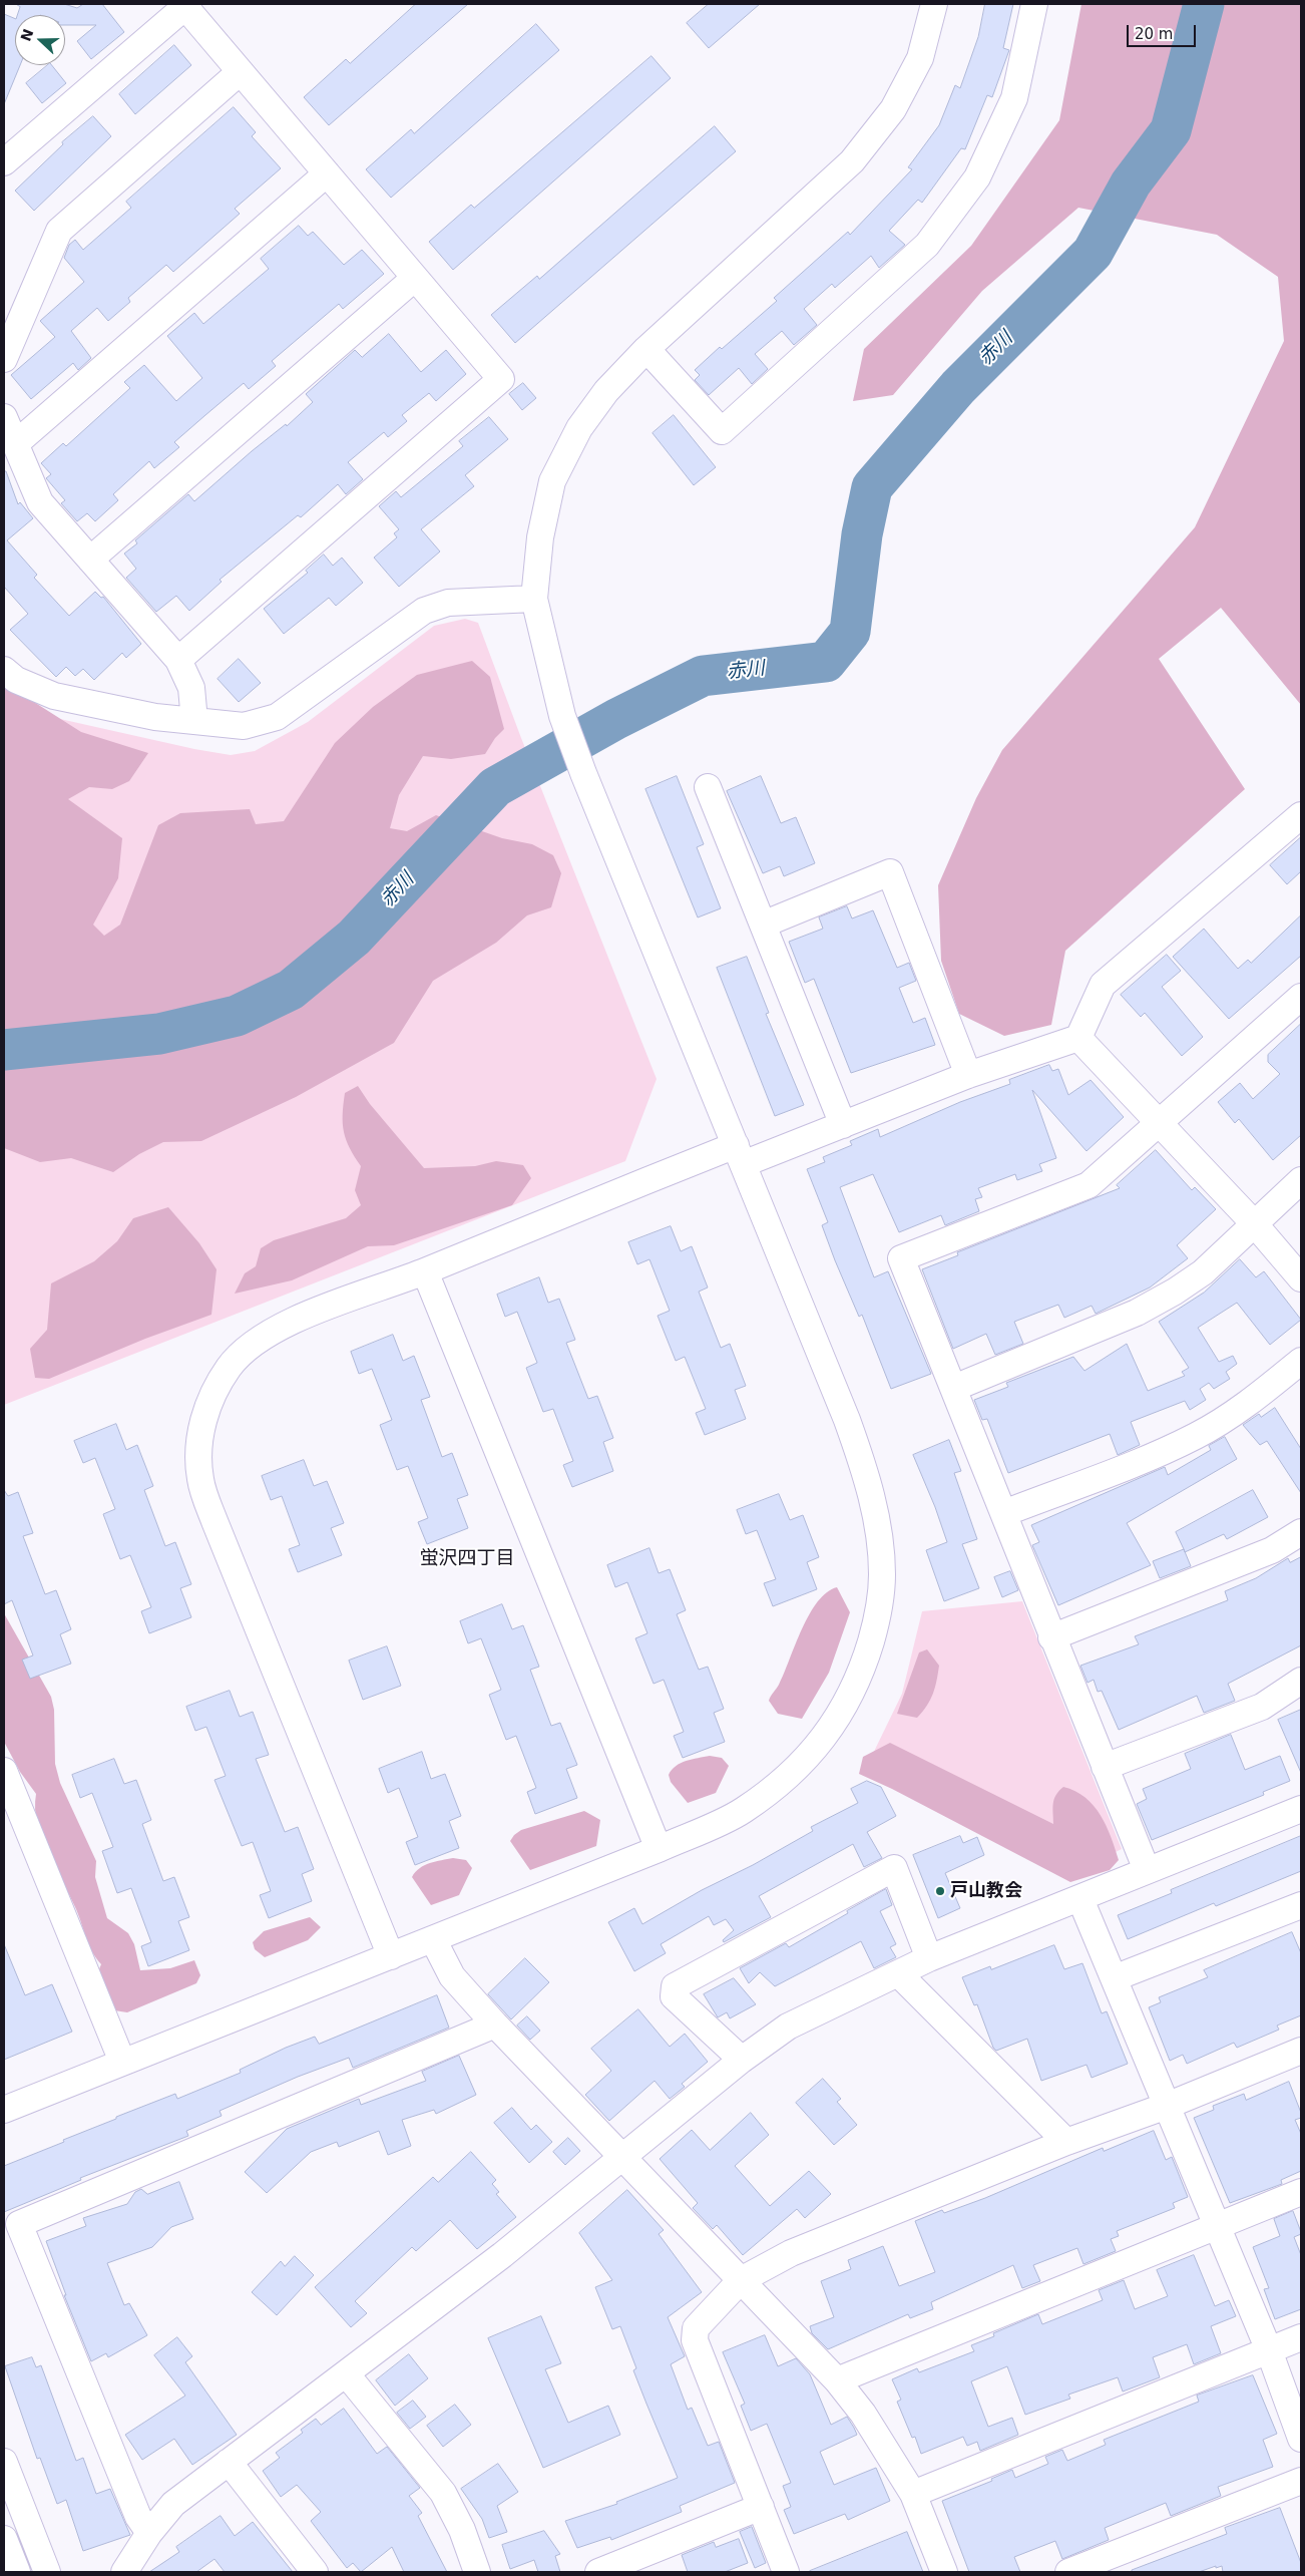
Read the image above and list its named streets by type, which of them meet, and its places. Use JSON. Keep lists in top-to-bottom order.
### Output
{
  "districts": ["蛍沢四丁目"],
  "water": ["赤川"],
  "places": ["戸山教会"],
  "scale_bar": "20 m",
  "north": "left"
}
